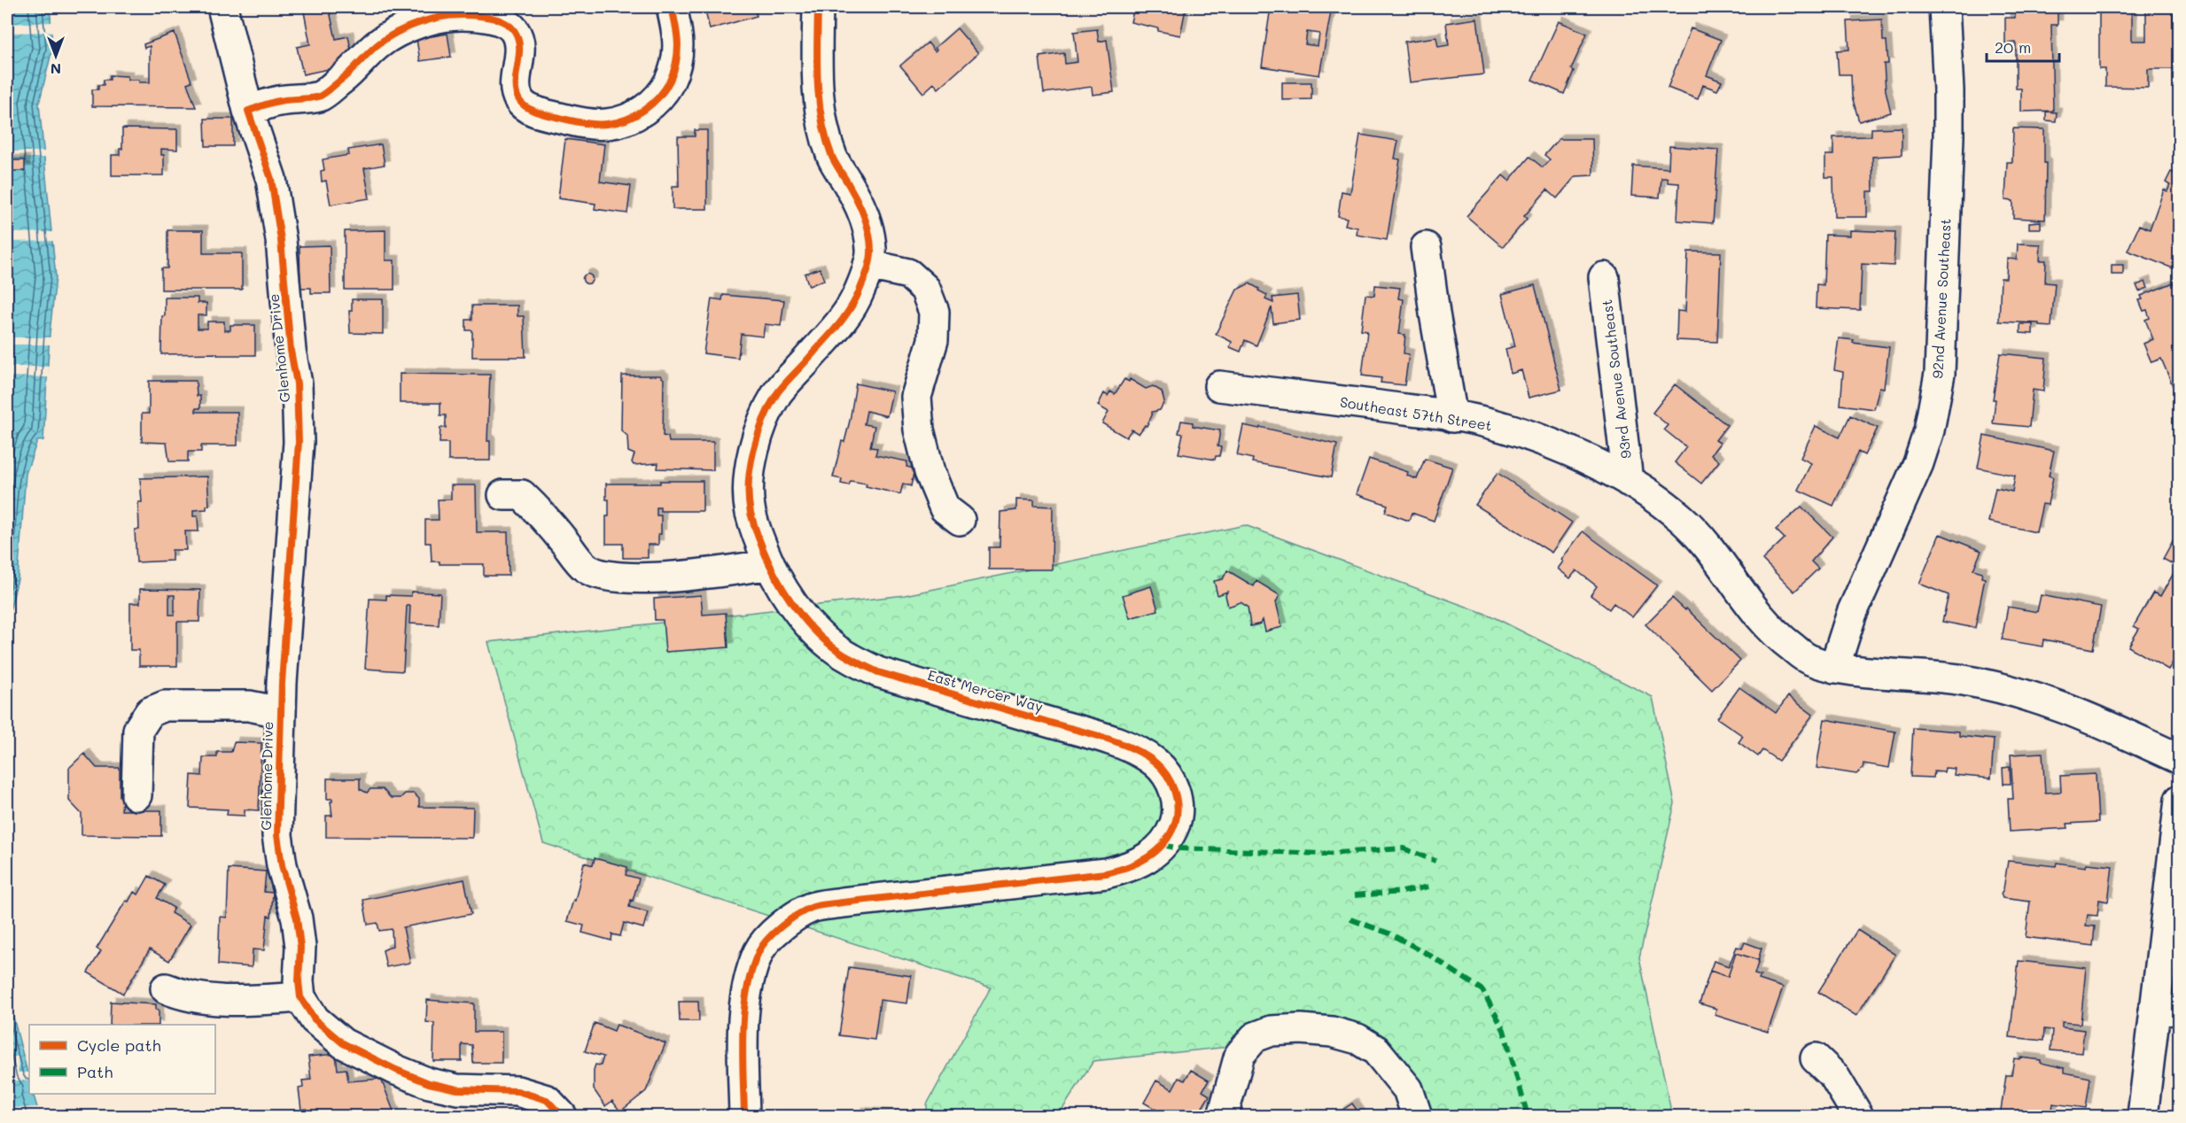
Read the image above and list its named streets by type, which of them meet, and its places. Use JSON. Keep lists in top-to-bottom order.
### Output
{
  "streets": {
    "street": [
      "92nd Avenue Southeast",
      "Glenhome Drive",
      "93rd Avenue Southeast",
      "Southeast 57th Street",
      "East Mercer Way"
    ]
  },
  "crossings": [
    ["92nd Avenue Southeast", "Southeast 57th Street"],
    ["93rd Avenue Southeast", "Southeast 57th Street"]
  ],
  "legend": ["Cycle path", "Path"],
  "scale_bar": "20 m",
  "north": "bottom"
}
